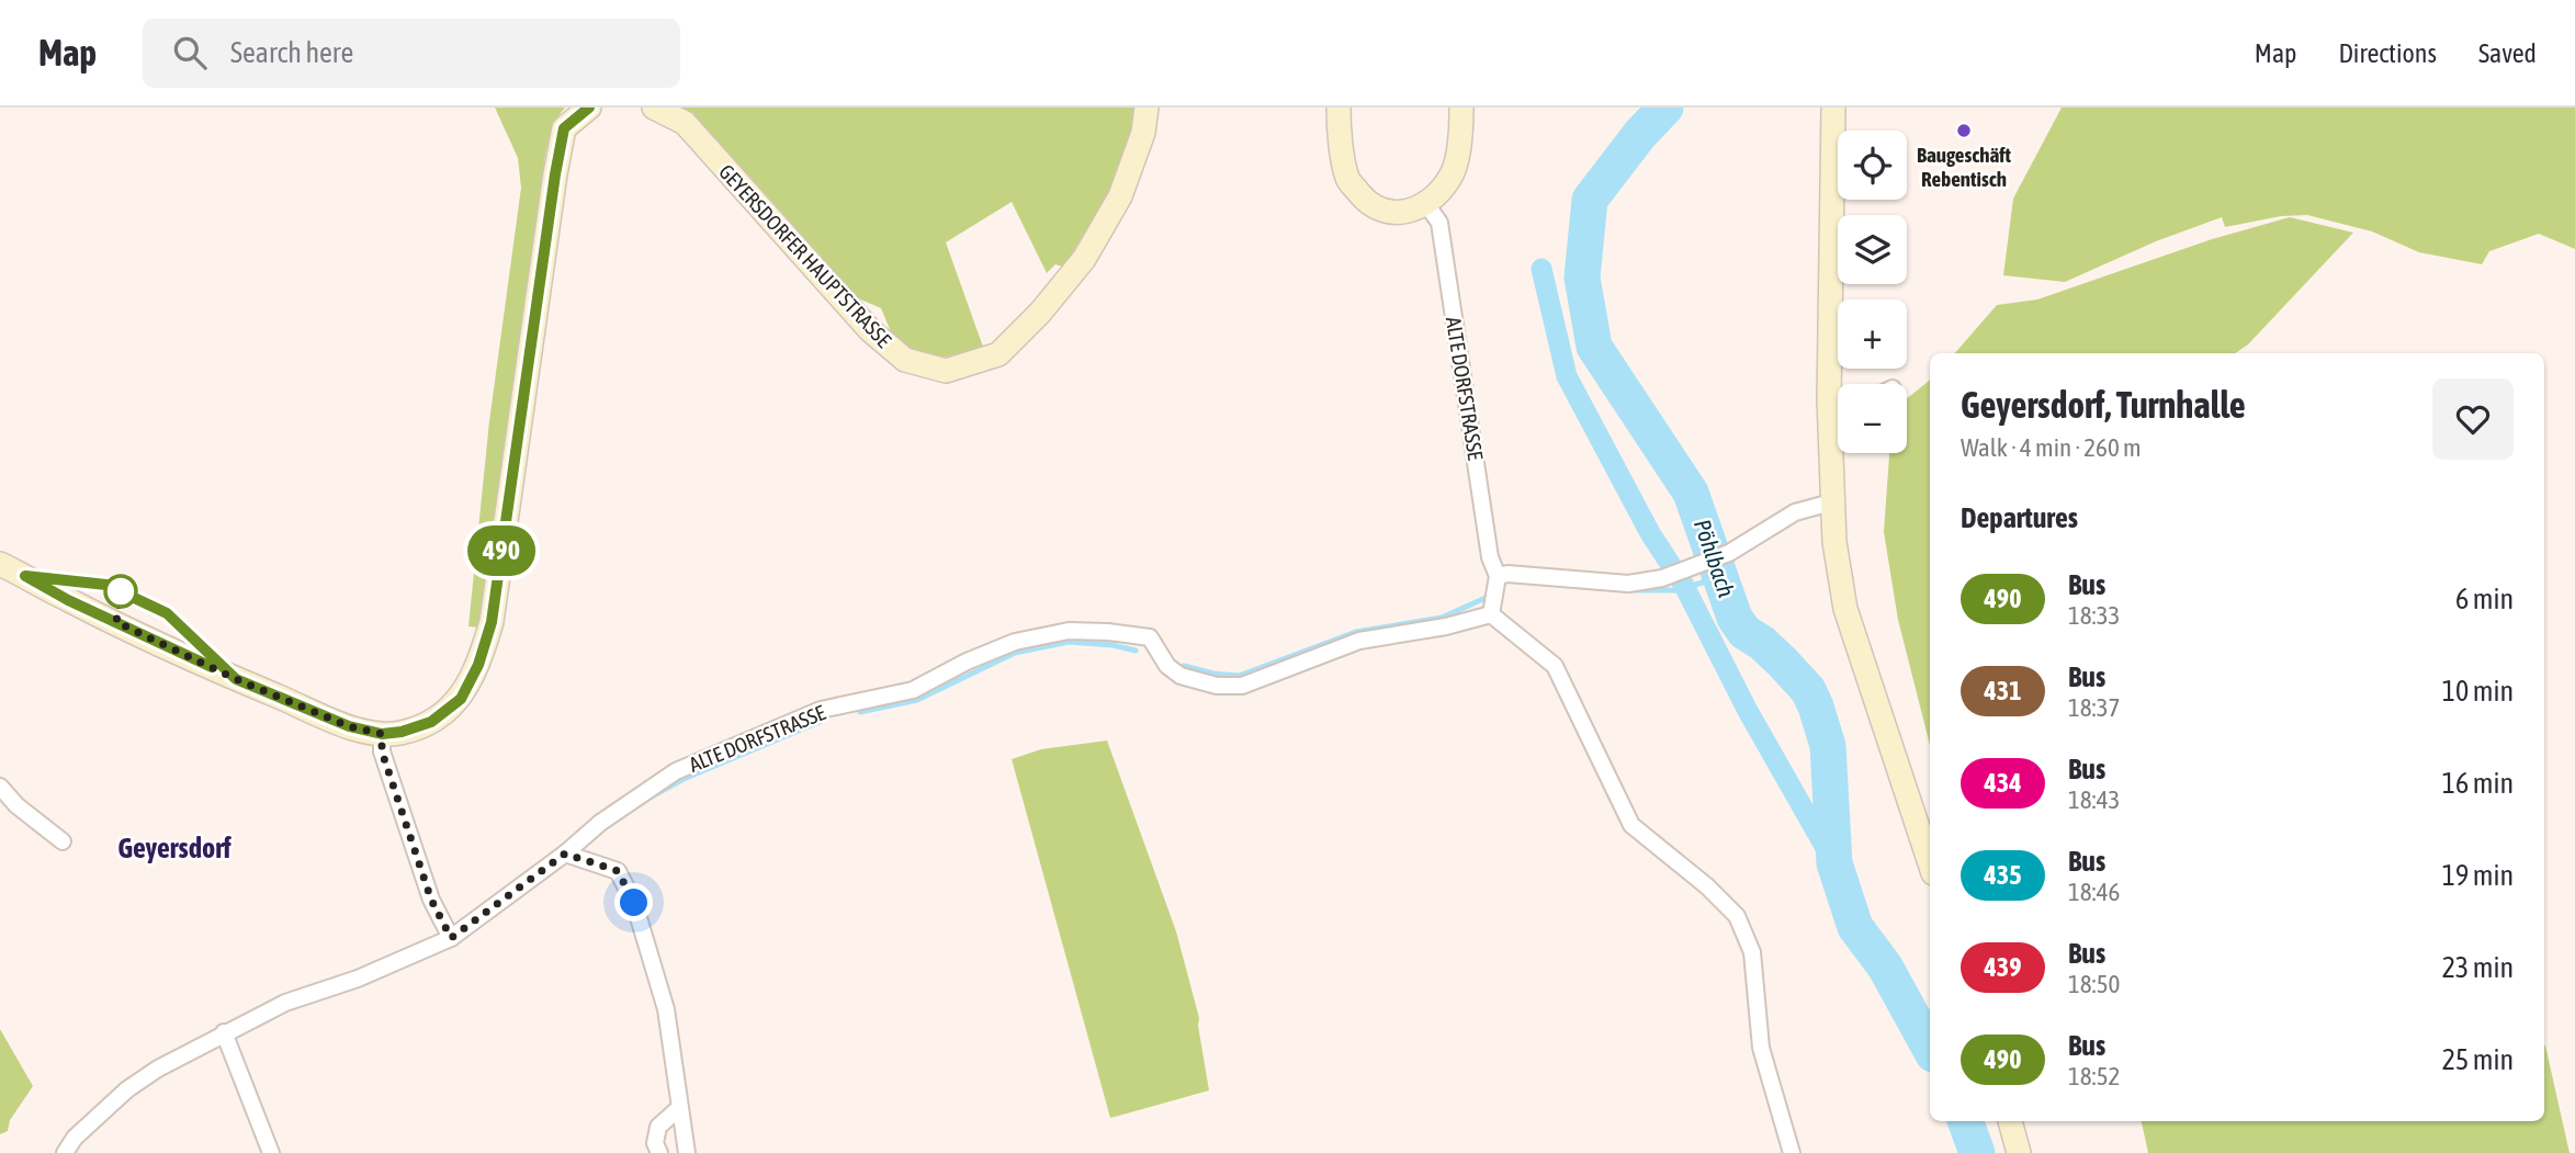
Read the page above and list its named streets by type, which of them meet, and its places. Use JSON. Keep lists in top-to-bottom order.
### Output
{
  "streets": {
    "main road": ["GEYERSDORFER HAUPTSTRASSE"],
    "street": ["ALTE DORFSTRASSE"]
  },
  "districts": ["Geyersdorf"],
  "water": ["Pöhlbach"],
  "places": ["Baugeschäft Rebentisch"],
  "lines": ["bus line 490"],
  "page": {
    "header": "Map",
    "search": "Search here",
    "nav": ["Map", "Directions", "Saved"],
    "on_map": "490",
    "map_buttons": ["+", "−"],
    "heading": [
      ["Geyersdorf, Turnhalle", "Walk · 4 min · 260 m"],
      "Departures"
    ],
    "list": [
      {
        "mark": "490",
        "name": "Bus",
        "note": "18:33",
        "value": "6 min"
      },
      {
        "mark": "431",
        "name": "Bus",
        "note": "18:37",
        "value": "10 min"
      },
      {
        "mark": "434",
        "name": "Bus",
        "note": "18:43",
        "value": "16 min"
      },
      {
        "mark": "435",
        "name": "Bus",
        "note": "18:46",
        "value": "19 min"
      },
      {
        "mark": "439",
        "name": "Bus",
        "note": "18:50",
        "value": "23 min"
      },
      {
        "mark": "490",
        "name": "Bus",
        "note": "18:52",
        "value": "25 min"
      }
    ]
  }
}
